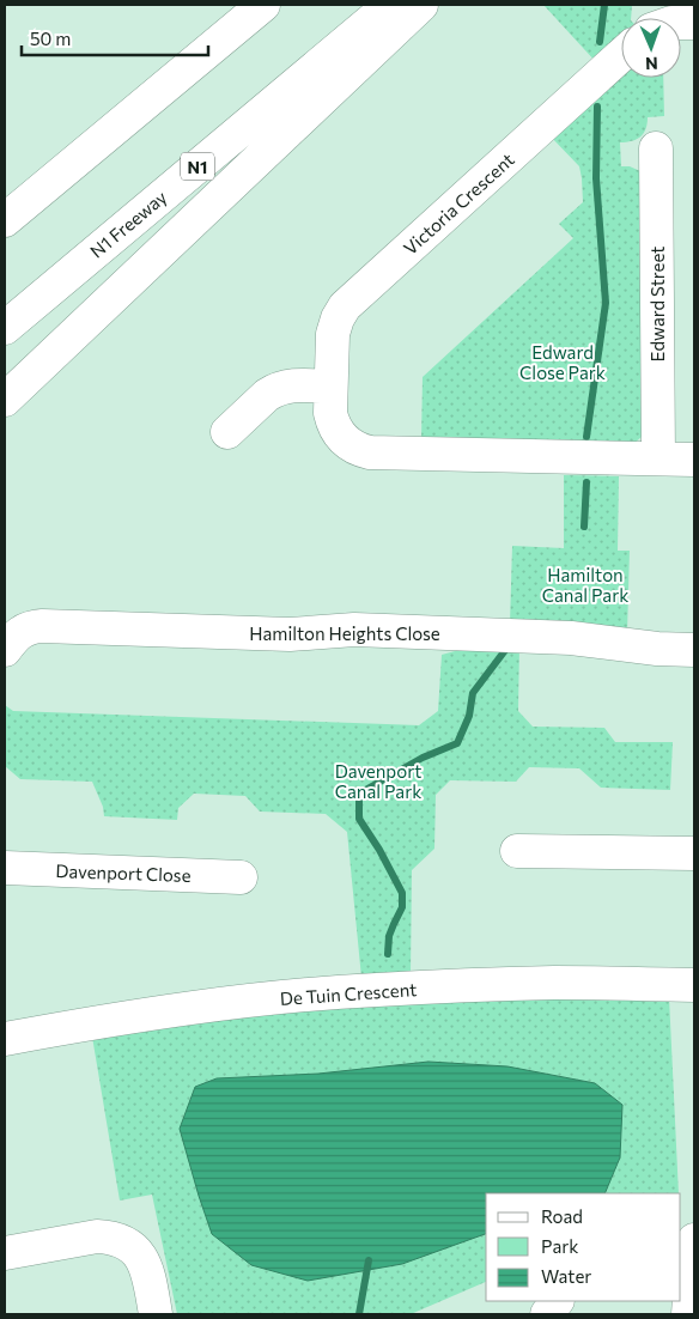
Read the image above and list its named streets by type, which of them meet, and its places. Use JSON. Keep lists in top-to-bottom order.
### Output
{
  "streets": {
    "main road": [
      "N1",
      "Victoria Crescent",
      "N1 Freeway",
      "Edward Street",
      "Hamilton Heights Close",
      "Davenport Close",
      "De Tuin Crescent"
    ]
  },
  "crossings": [
    ["Victoria Crescent", "Edward Street"]
  ],
  "parks": ["Edward Close Park", "Hamilton Canal Park", "Davenport Canal Park"],
  "legend": ["Road", "Park", "Water"],
  "scale_bar": "50 m",
  "north": "bottom"
}
